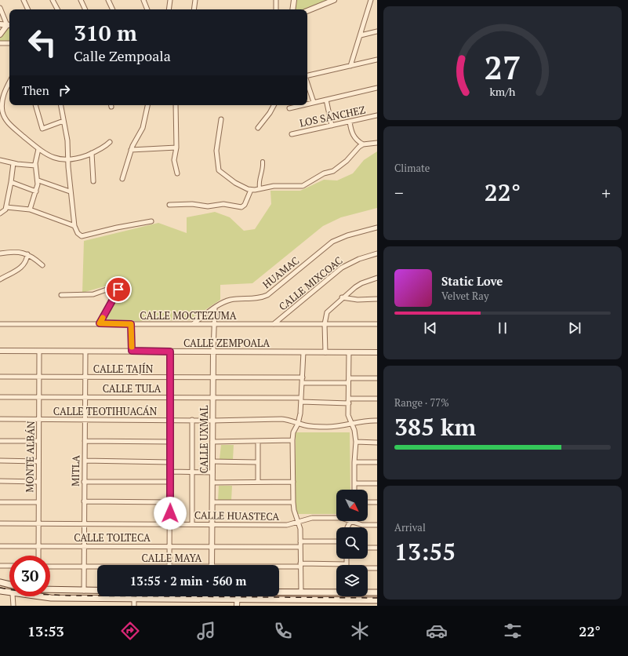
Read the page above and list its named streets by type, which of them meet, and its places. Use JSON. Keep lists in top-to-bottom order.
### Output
{
  "streets": {
    "street": [
      "LOS SÁNCHEZ",
      "HUAMAC",
      "CALLE MIXCOAC",
      "CALLE MOCTEZUMA",
      "CALLE ZEMPOALA",
      "CALLE TAJÍN",
      "CALLE TULA",
      "CALLE TEOTIHUACÁN",
      "CALLE UXMAL",
      "MONTE ALBÁN",
      "MITLA",
      "CALLE HUASTECA",
      "CALLE TOLTECA",
      "CALLE MAYA"
    ]
  },
  "crossings": [
    ["HUAMAC", "CALLE MOCTEZUMA"],
    ["HUAMAC", "CALLE UXMAL"],
    ["CALLE MIXCOAC", "CALLE MOCTEZUMA"],
    ["CALLE MOCTEZUMA", "CALLE UXMAL"],
    ["CALLE ZEMPOALA", "CALLE UXMAL"],
    ["CALLE ZEMPOALA", "MONTE ALBÁN"],
    ["CALLE ZEMPOALA", "MITLA"],
    ["CALLE TAJÍN", "CALLE UXMAL"],
    ["CALLE TAJÍN", "MONTE ALBÁN"],
    ["CALLE TAJÍN", "MITLA"],
    ["CALLE TULA", "CALLE UXMAL"],
    ["CALLE TULA", "MONTE ALBÁN"],
    ["CALLE TULA", "MITLA"],
    ["CALLE TEOTIHUACÁN", "CALLE UXMAL"],
    ["CALLE TEOTIHUACÁN", "MONTE ALBÁN"],
    ["CALLE TEOTIHUACÁN", "MITLA"],
    ["CALLE UXMAL", "CALLE HUASTECA"],
    ["CALLE UXMAL", "CALLE TOLTECA"],
    ["MONTE ALBÁN", "CALLE HUASTECA"],
    ["MONTE ALBÁN", "CALLE TOLTECA"],
    ["MITLA", "CALLE HUASTECA"],
    ["MITLA", "CALLE TOLTECA"],
    ["MITLA", "CALLE MAYA"]
  ],
  "north": "bottom right",
  "page": {
    "turn": ["310 m", "Calle Zempoala"],
    "then": "Then",
    "tile": [
      "Climate",
      ["Range · 77%", "385 km"],
      ["Arrival", "13:55"]
    ],
    "heat": ["−", "22°", "+"],
    "song": ["Static Love", "Velvet Ray"],
    "limit": "30",
    "trip": "13:55 · 2 min · 560 m",
    "tabs": ["13:53", "22°"],
    "gauge": ["27", "km/h"]
  }
}
